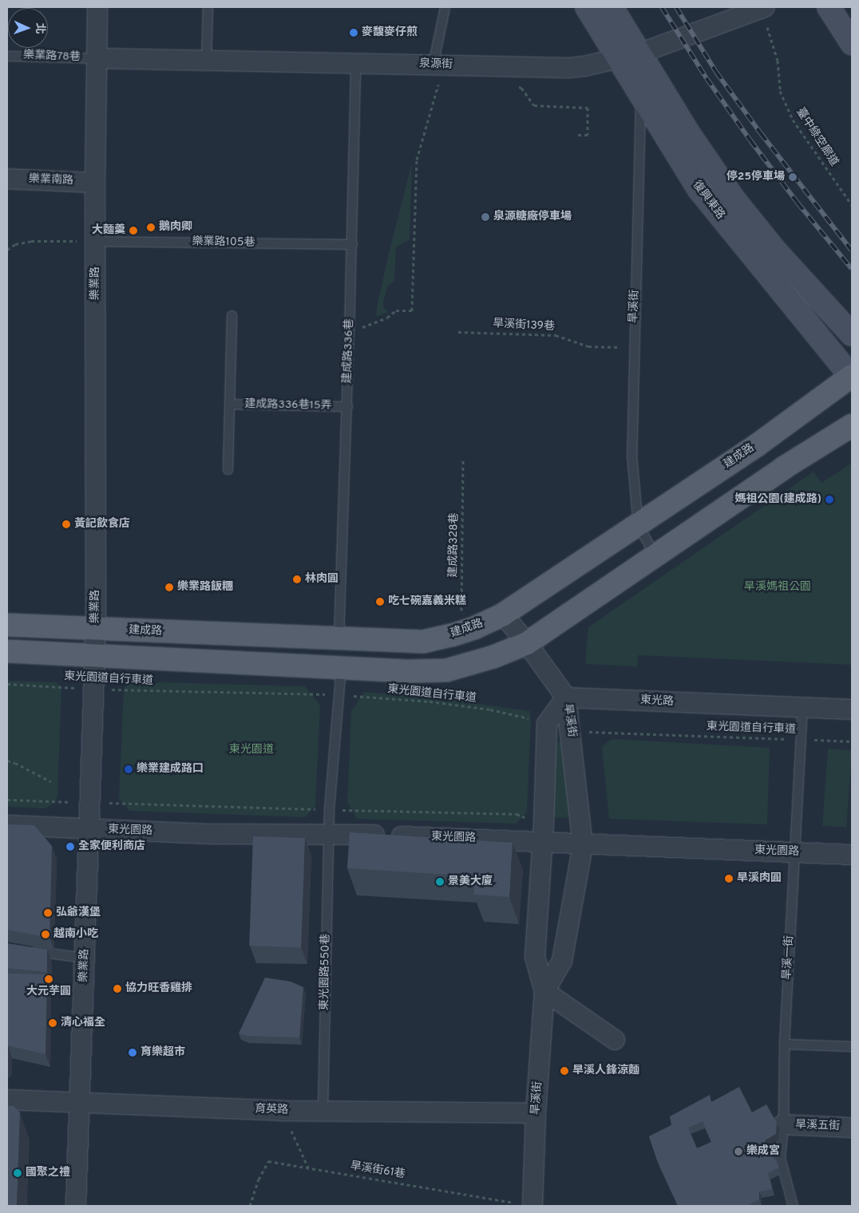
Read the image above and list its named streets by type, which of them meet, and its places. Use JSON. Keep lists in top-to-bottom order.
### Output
{
  "streets": {
    "main road": ["建成路"],
    "street": [
      "泉源街",
      "樂業南路",
      "復興東路",
      "樂業路",
      "旱溪街",
      "東光路",
      "東光園路",
      "育英路",
      "旱溪五街"
    ],
    "lane": [
      "樂業路78巷",
      "樂業路105巷",
      "建成路336巷",
      "建成路336巷15弄",
      "旱溪一街",
      "東光園路550巷"
    ],
    "path": [
      "臺中綠空廊道",
      "旱溪街139巷",
      "建成路328巷",
      "東光園道自行車道",
      "旱溪街61巷"
    ]
  },
  "crossings": [
    ["樂業路78巷", "泉源街"],
    ["樂業路78巷", "樂業路"],
    ["泉源街", "復興東路"],
    ["泉源街", "樂業路"],
    ["泉源街", "旱溪街"],
    ["泉源街", "建成路336巷"],
    ["樂業南路", "樂業路"],
    ["復興東路", "旱溪街"],
    ["復興東路", "建成路"],
    ["樂業路105巷", "樂業路"],
    ["樂業路105巷", "建成路336巷"],
    ["樂業路", "建成路"],
    ["樂業路", "東光園道自行車道"],
    ["樂業路", "東光園路"],
    ["樂業路", "育英路"],
    ["旱溪街", "旱溪街139巷"],
    ["旱溪街", "建成路"],
    ["旱溪街", "東光園道自行車道"],
    ["旱溪街", "東光路"],
    ["旱溪街", "東光園路"],
    ["旱溪街", "育英路"],
    ["旱溪街", "旱溪街61巷"],
    ["建成路336巷", "建成路336巷15弄"],
    ["建成路336巷", "建成路"],
    ["建成路", "建成路328巷"],
    ["東光園道自行車道", "旱溪一街"],
    ["東光園道自行車道", "東光園路550巷"],
    ["東光路", "旱溪一街"],
    ["東光園路", "旱溪一街"],
    ["東光園路", "東光園路550巷"],
    ["旱溪一街", "旱溪五街"],
    ["東光園路550巷", "育英路"]
  ],
  "parks": ["旱溪媽祖公園", "東光園道"],
  "places": [
    "麥馥麥仔煎",
    "停25停車場",
    "泉源糖廠停車場",
    "鵝肉卿",
    "大麵羹",
    "媽祖公園(建成路)",
    "黃記飲食店",
    "林肉圓",
    "樂業路飯糰",
    "吃七碗嘉義米糕",
    "樂業建成路口",
    "全家便利商店",
    "旱溪肉圓",
    "景美大廈",
    "弘爺漢堡",
    "越南小吃",
    "大元芋圓",
    "協力旺香雞排",
    "清心福全",
    "育樂超市",
    "旱溪人鋒涼麵",
    "樂成宮",
    "國聚之禮"
  ],
  "north": "right"
}
